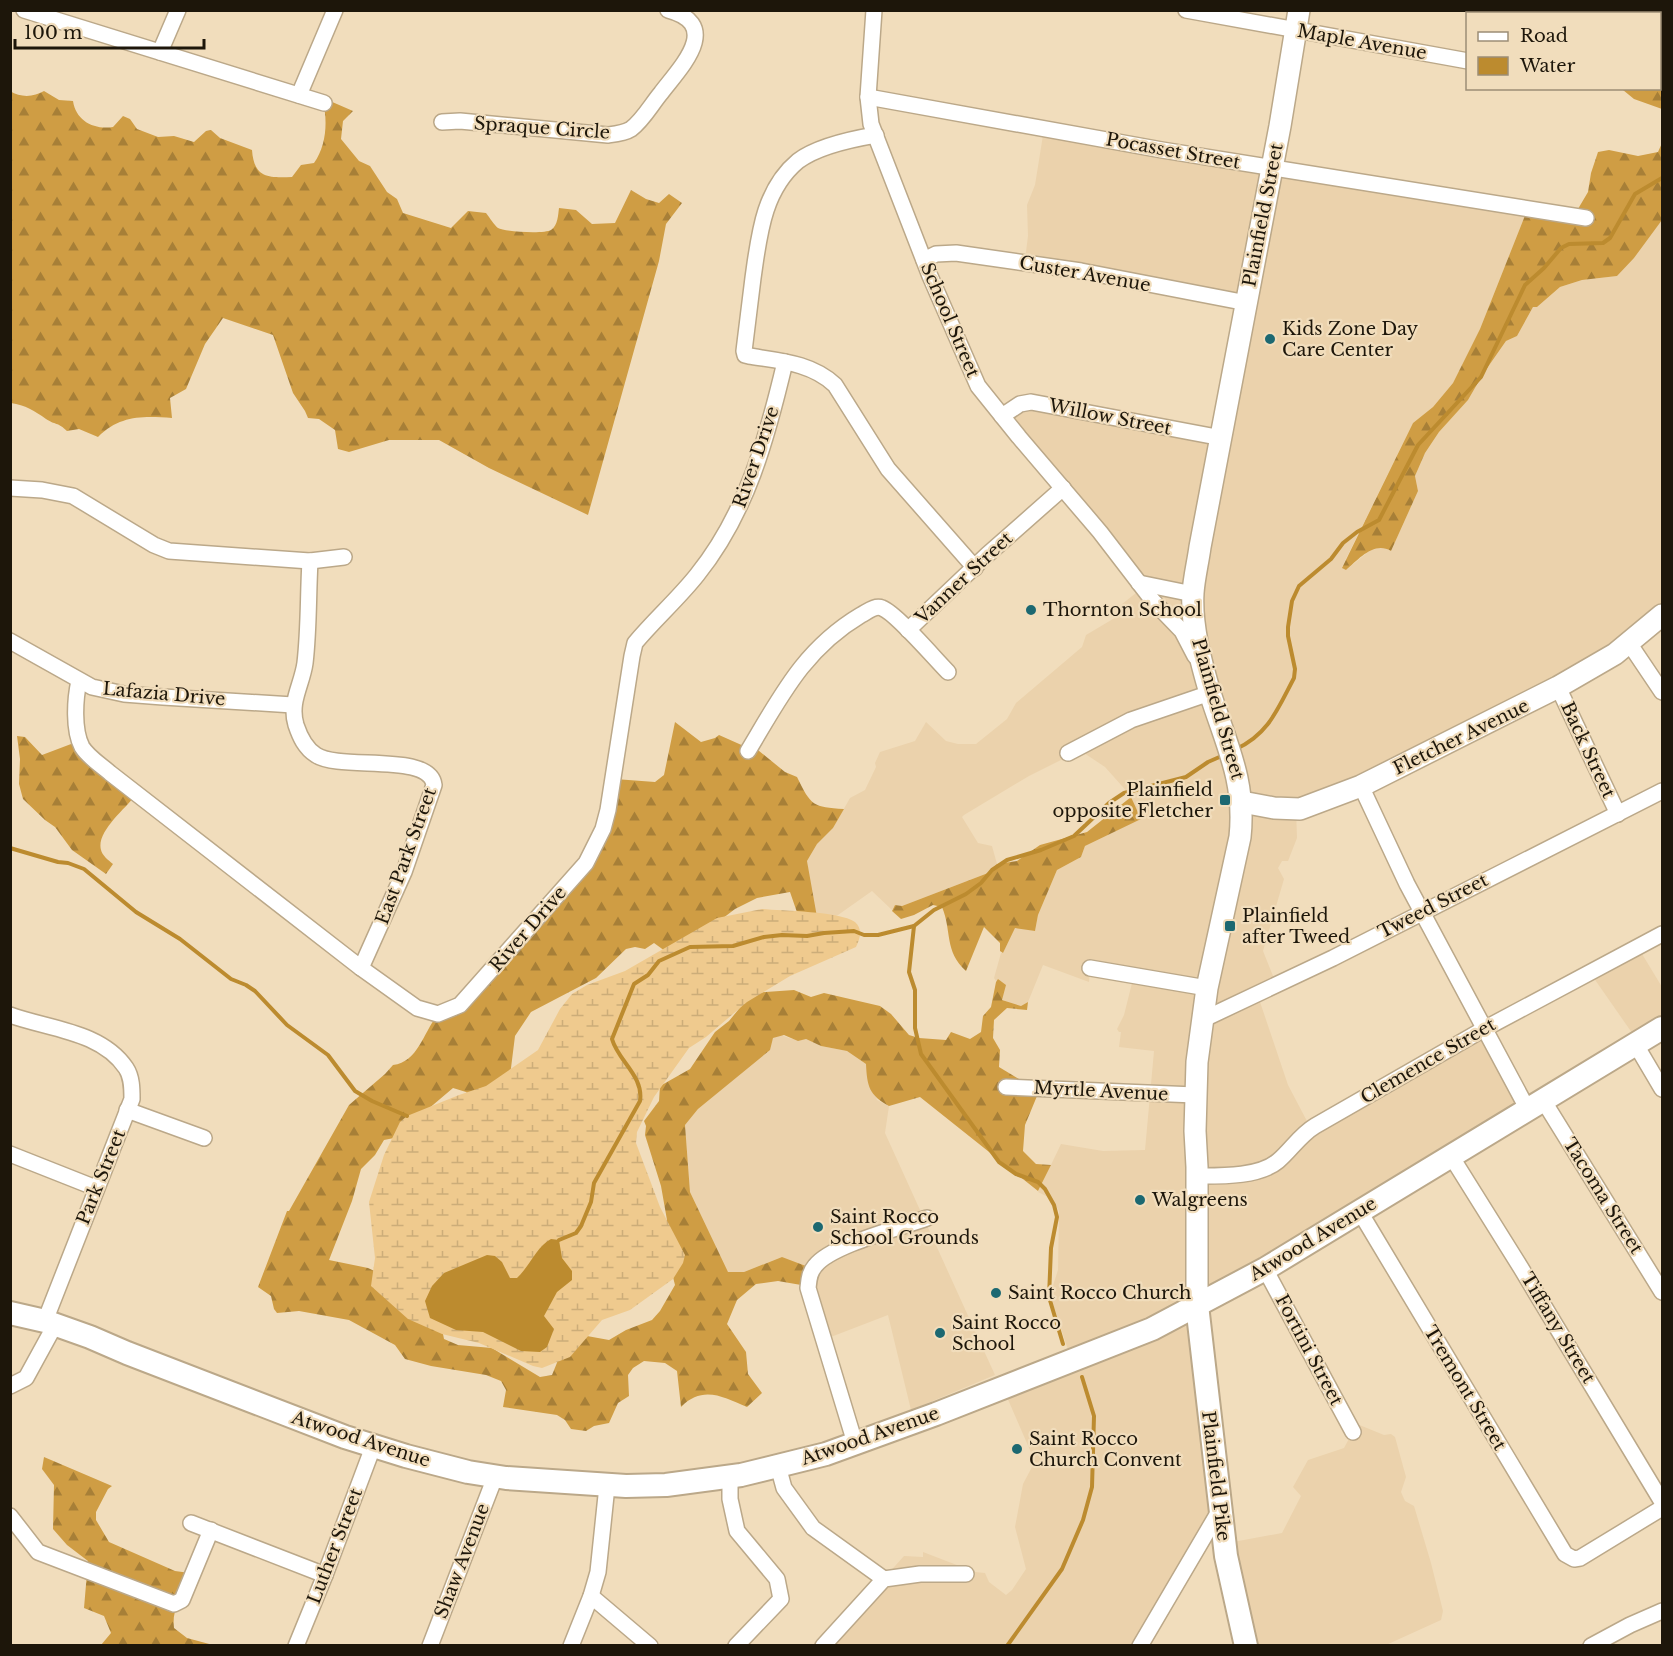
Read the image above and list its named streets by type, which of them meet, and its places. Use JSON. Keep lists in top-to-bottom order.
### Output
{
  "streets": {
    "main road": [
      "Plainfield Street",
      "Fletcher Avenue",
      "Atwood Avenue",
      "Plainfield Pike"
    ],
    "street": [
      "Maple Avenue",
      "Spraque Circle",
      "Pocasset Street",
      "Custer Avenue",
      "School Street",
      "Willow Street",
      "River Drive",
      "Vanner Street",
      "Lafazia Drive",
      "Back Street",
      "East Park Street",
      "Tweed Street",
      "Clemence Street",
      "Myrtle Avenue",
      "Park Street",
      "Tacoma Street",
      "Tiffany Street",
      "Fortini Street",
      "Tremont Street",
      "Luther Street",
      "Shaw Avenue"
    ]
  },
  "crossings": [
    ["Maple Avenue", "Plainfield Street"],
    ["Pocasset Street", "Plainfield Street"],
    ["Pocasset Street", "School Street"],
    ["Plainfield Street", "Custer Avenue"],
    ["Plainfield Street", "School Street"],
    ["Plainfield Street", "Willow Street"],
    ["Plainfield Street", "Fletcher Avenue"],
    ["Plainfield Street", "Tweed Street"],
    ["Plainfield Street", "Clemence Street"],
    ["Plainfield Street", "Myrtle Avenue"],
    ["Plainfield Street", "Atwood Avenue"],
    ["Plainfield Street", "Plainfield Pike"],
    ["Custer Avenue", "School Street"],
    ["School Street", "Willow Street"],
    ["School Street", "Vanner Street"],
    ["River Drive", "Lafazia Drive"],
    ["River Drive", "East Park Street"],
    ["Lafazia Drive", "East Park Street"],
    ["Fletcher Avenue", "Back Street"],
    ["Fletcher Avenue", "Tacoma Street"],
    ["Back Street", "Tweed Street"],
    ["Tweed Street", "Tacoma Street"],
    ["Clemence Street", "Tacoma Street"],
    ["Park Street", "Atwood Avenue"],
    ["Tacoma Street", "Atwood Avenue"],
    ["Atwood Avenue", "Tiffany Street"],
    ["Atwood Avenue", "Fortini Street"],
    ["Atwood Avenue", "Tremont Street"],
    ["Atwood Avenue", "Plainfield Pike"],
    ["Atwood Avenue", "Luther Street"],
    ["Atwood Avenue", "Shaw Avenue"]
  ],
  "places": {
    "other": [
      "Kids Zone Day Care Center",
      "Thornton School",
      "Walgreens",
      "Saint Rocco School Grounds",
      "Saint Rocco Church",
      "Saint Rocco School",
      "Saint Rocco Church Convent"
    ],
    "transit": ["Plainfield opposite Fletcher", "Plainfield after Tweed"]
  },
  "legend": ["Road", "Water"],
  "scale_bar": "100 m"
}
